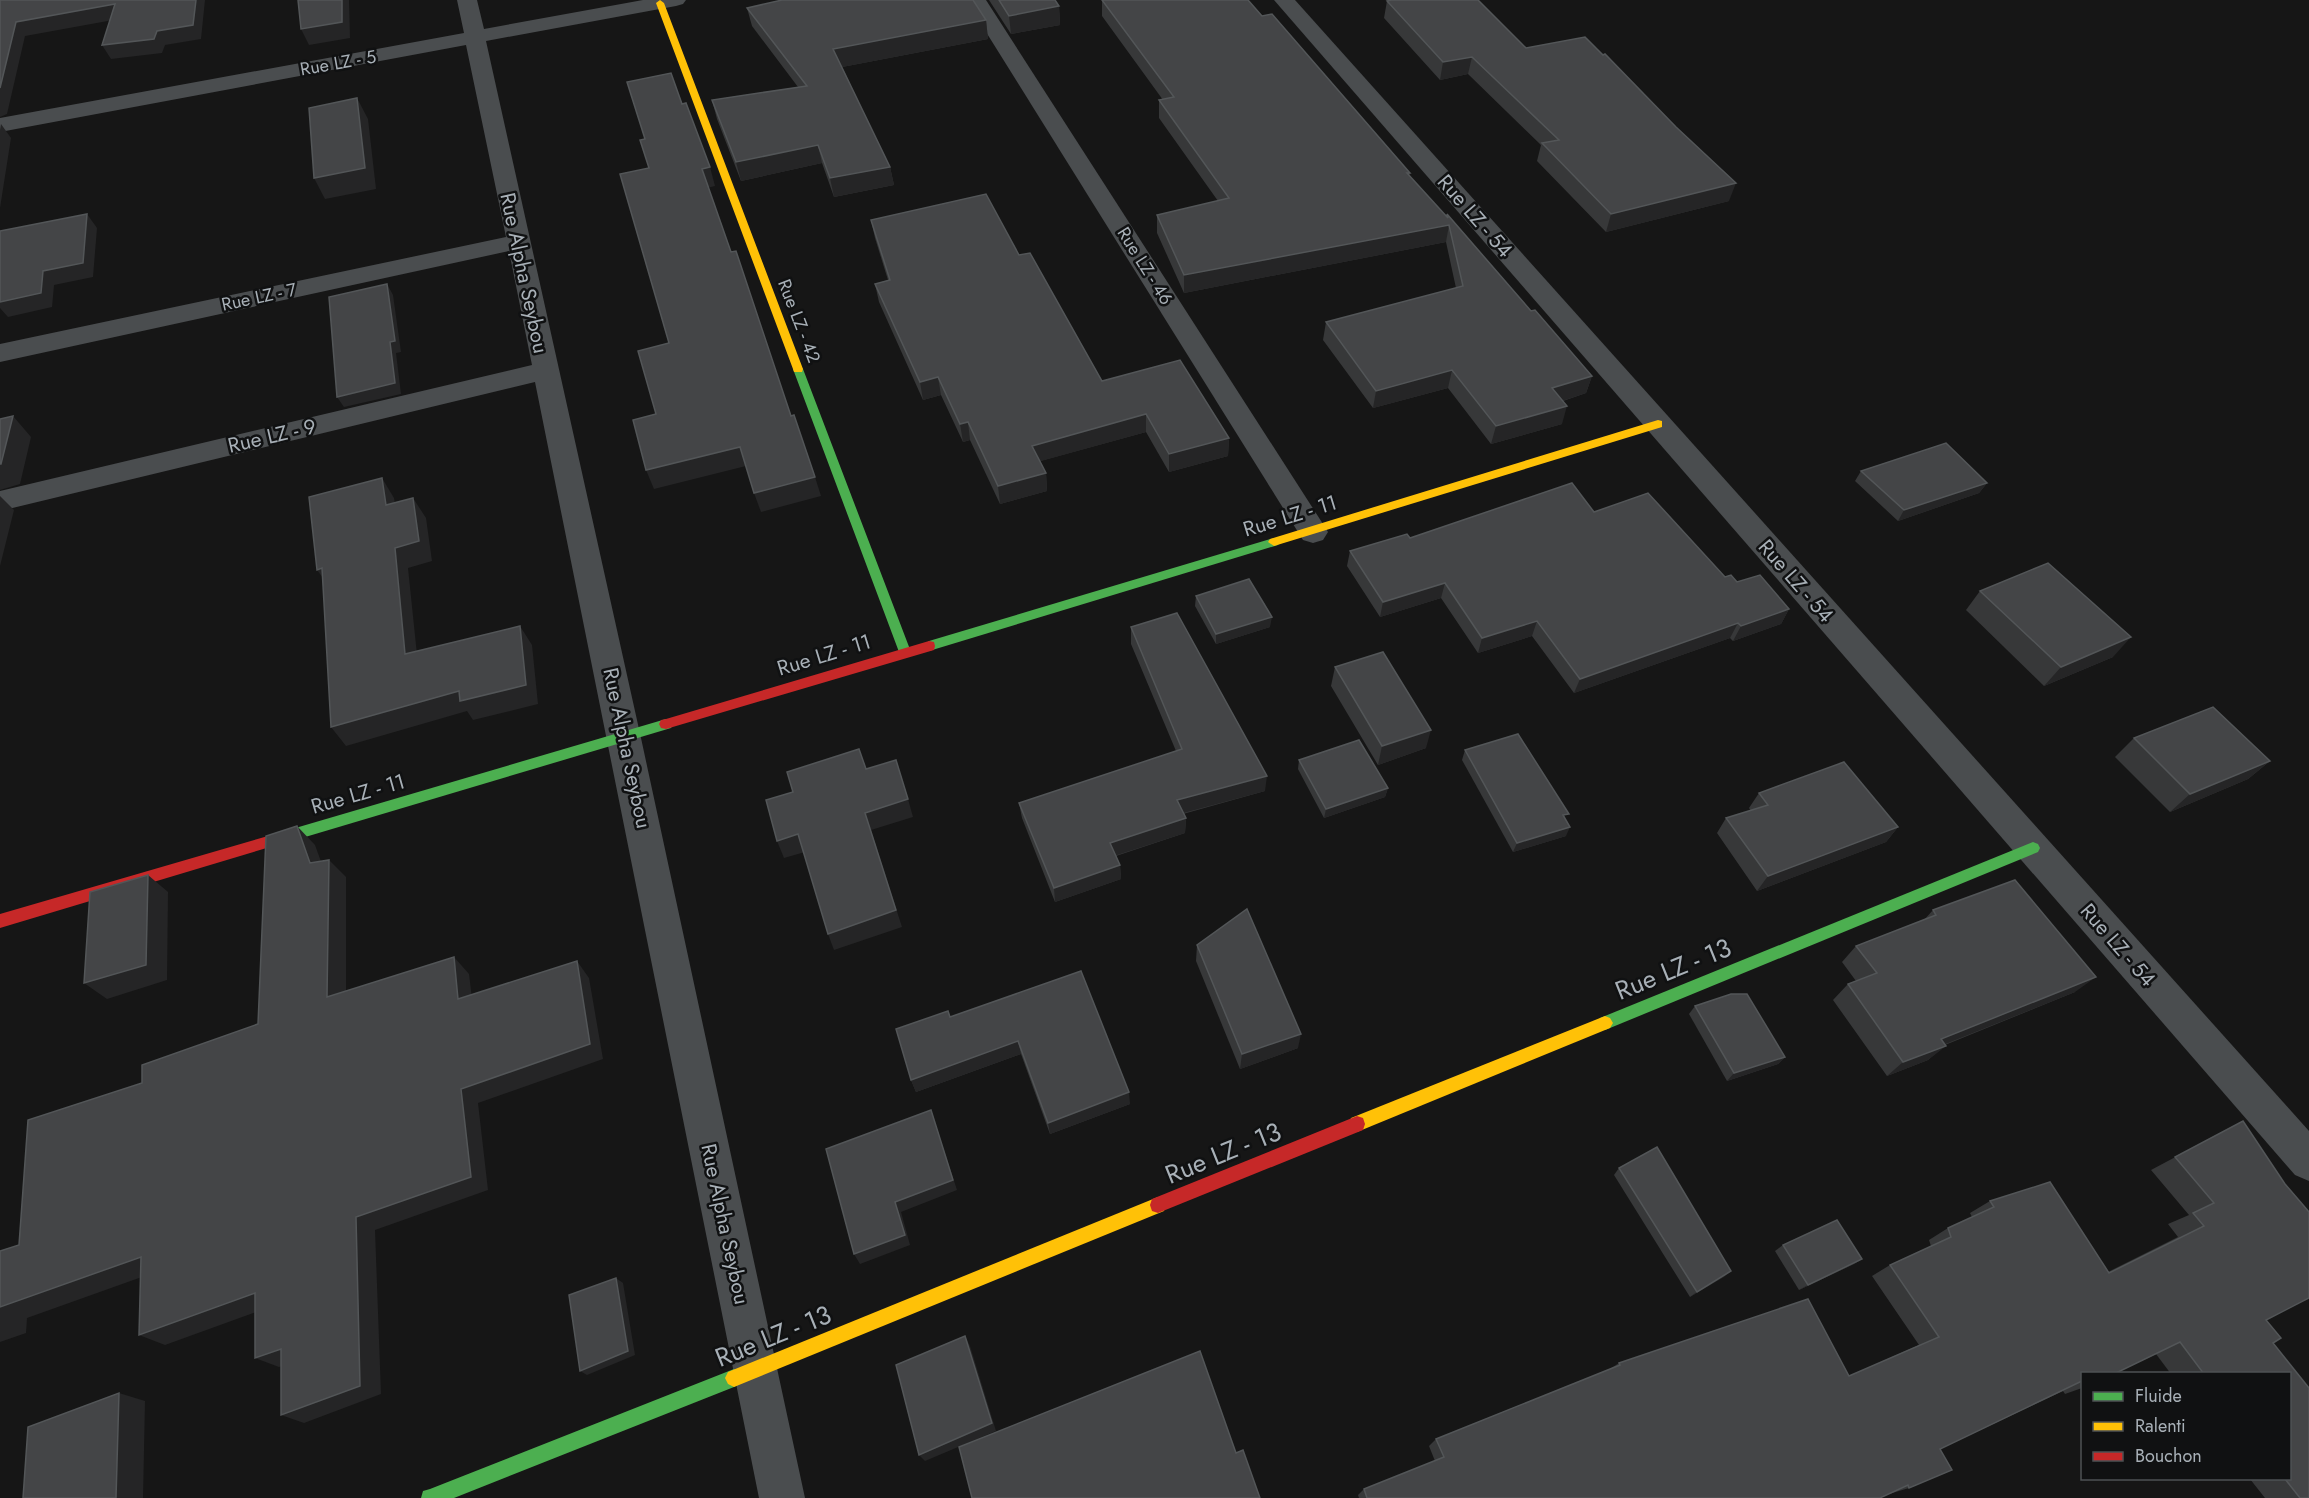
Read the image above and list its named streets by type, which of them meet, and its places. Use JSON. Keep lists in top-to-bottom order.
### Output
{
  "streets": {
    "street": [
      "Rue LZ - 5",
      "Rue LZ - 54",
      "Rue LZ - 46",
      "Rue Alpha Seybou",
      "Rue LZ - 7",
      "Rue LZ - 42",
      "Rue LZ - 9",
      "Rue LZ - 11",
      "Rue LZ - 13"
    ]
  },
  "crossings": [
    ["Rue LZ - 5", "Rue Alpha Seybou"],
    ["Rue LZ - 5", "Rue LZ - 42"],
    ["Rue LZ - 54", "Rue LZ - 11"],
    ["Rue LZ - 54", "Rue LZ - 13"],
    ["Rue LZ - 46", "Rue LZ - 11"],
    ["Rue Alpha Seybou", "Rue LZ - 7"],
    ["Rue Alpha Seybou", "Rue LZ - 9"],
    ["Rue Alpha Seybou", "Rue LZ - 11"],
    ["Rue Alpha Seybou", "Rue LZ - 13"],
    ["Rue LZ - 42", "Rue LZ - 11"]
  ],
  "legend": ["Fluide", "Ralenti", "Bouchon"]
}
